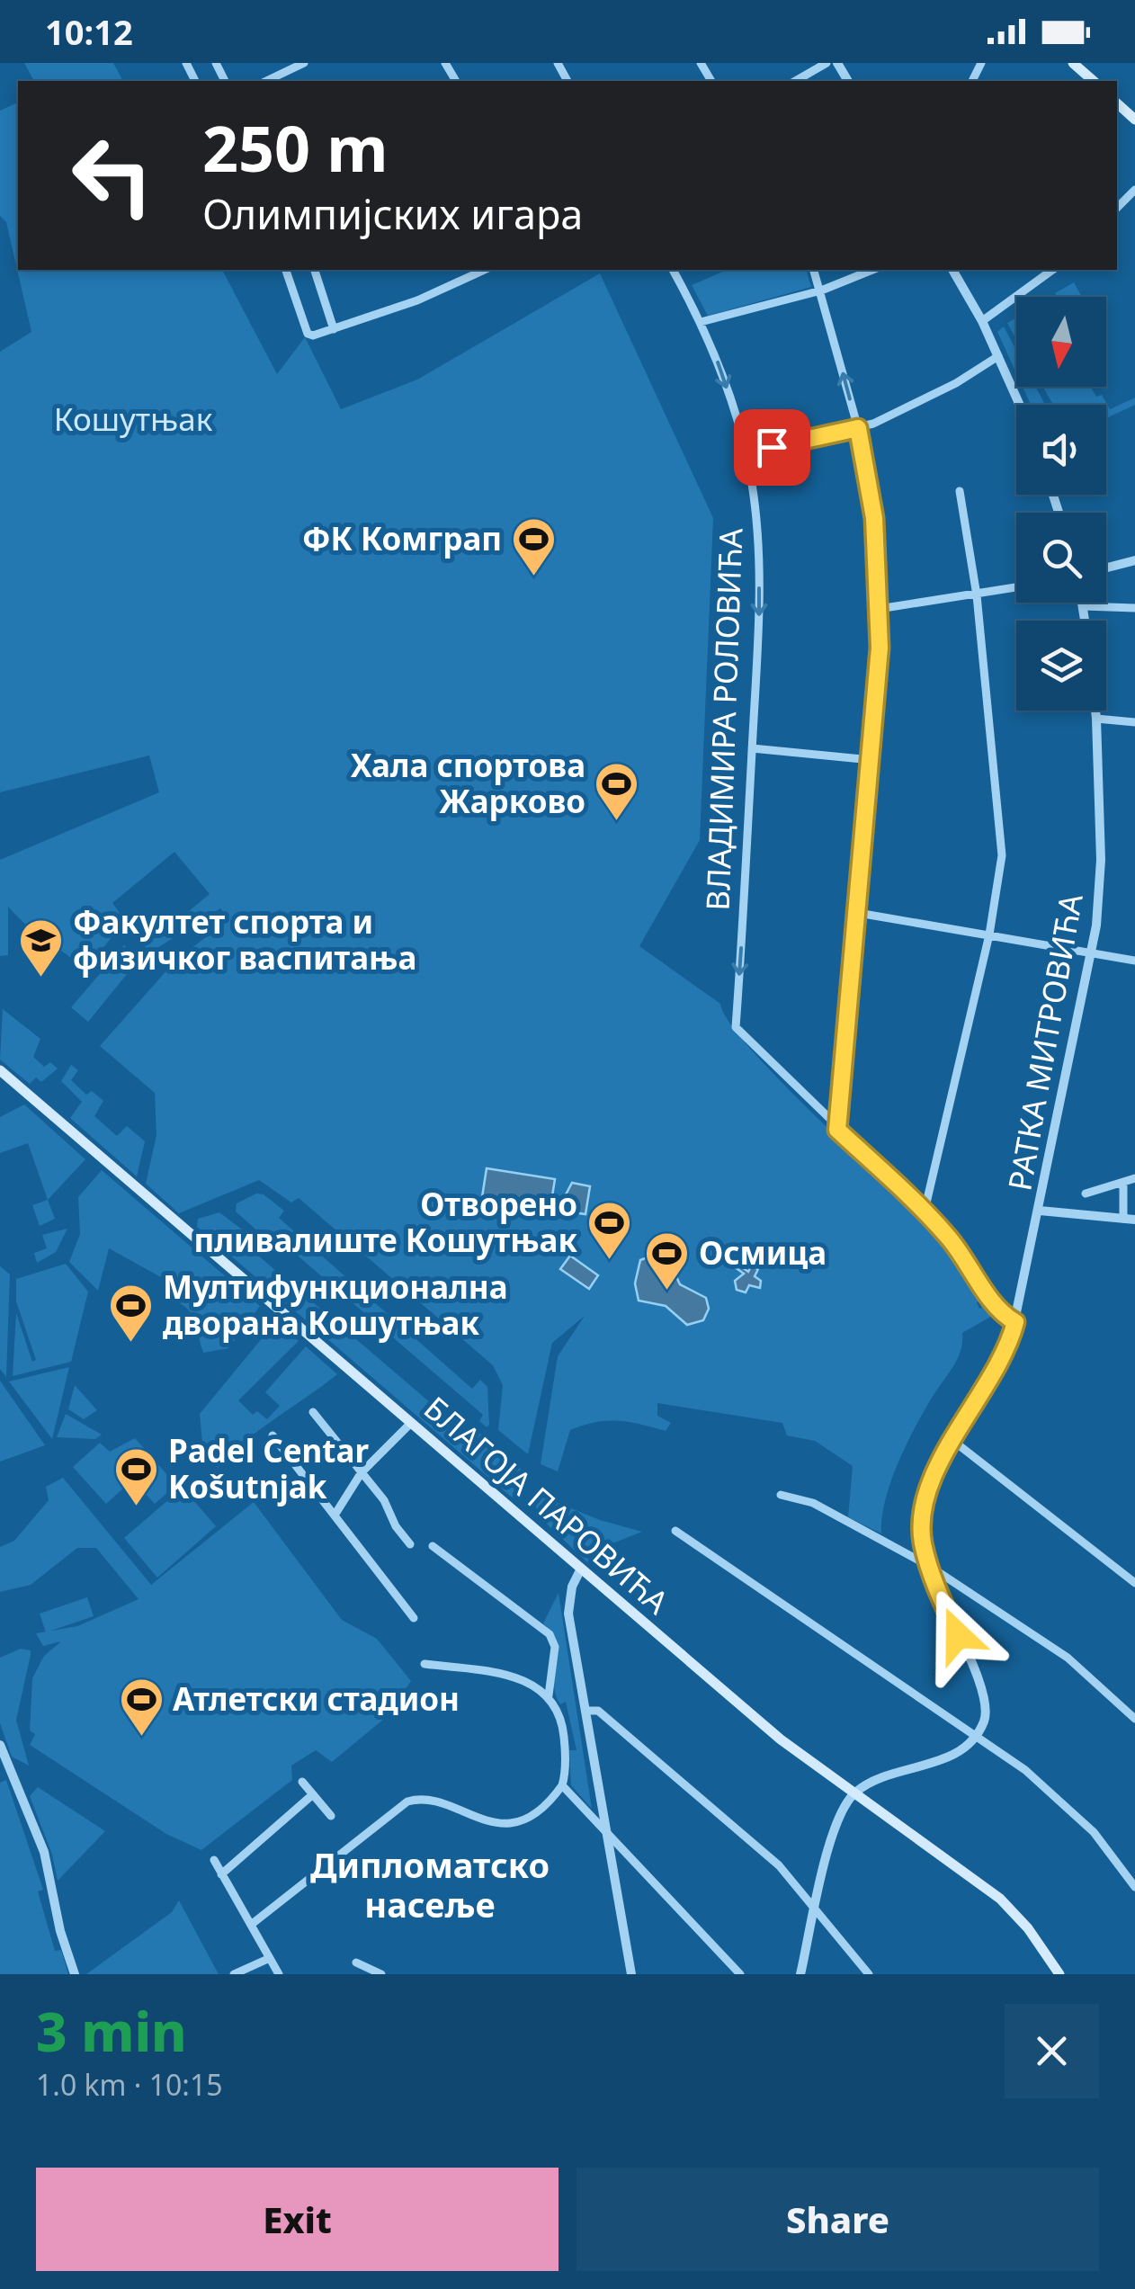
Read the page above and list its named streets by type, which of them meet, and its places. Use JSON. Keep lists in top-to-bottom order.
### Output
{
  "streets": {
    "main road": ["БЛАГОЈА ПАРОВИЋА"],
    "street": ["ВЛАДИМИРА РОЛОВИЋА", "РАТКА МИТРОВИЋА"]
  },
  "one_way": ["ВЛАДИМИРА РОЛОВИЋА"],
  "districts": ["Дипломатско насеље"],
  "parks": ["Кошутњак"],
  "places": {
    "sports": [
      "ФК Комграп",
      "Хала спортова Жарково",
      "Отворено пливалиште Кошутњак",
      "Осмица",
      "Мултифункционална дворана Кошутњак",
      "Padel Centar Košutnjak",
      "Атлетски стадион"
    ],
    "school or university": ["Факултет спорта и физичког васпитања"]
  },
  "north": "bottom",
  "page": {
    "status": "10:12",
    "turn": ["250 m", "Олимпијских игара"],
    "heading": ["3 min", "1.0 km · 10:15"],
    "buttons": ["Exit", "Share"]
  }
}
